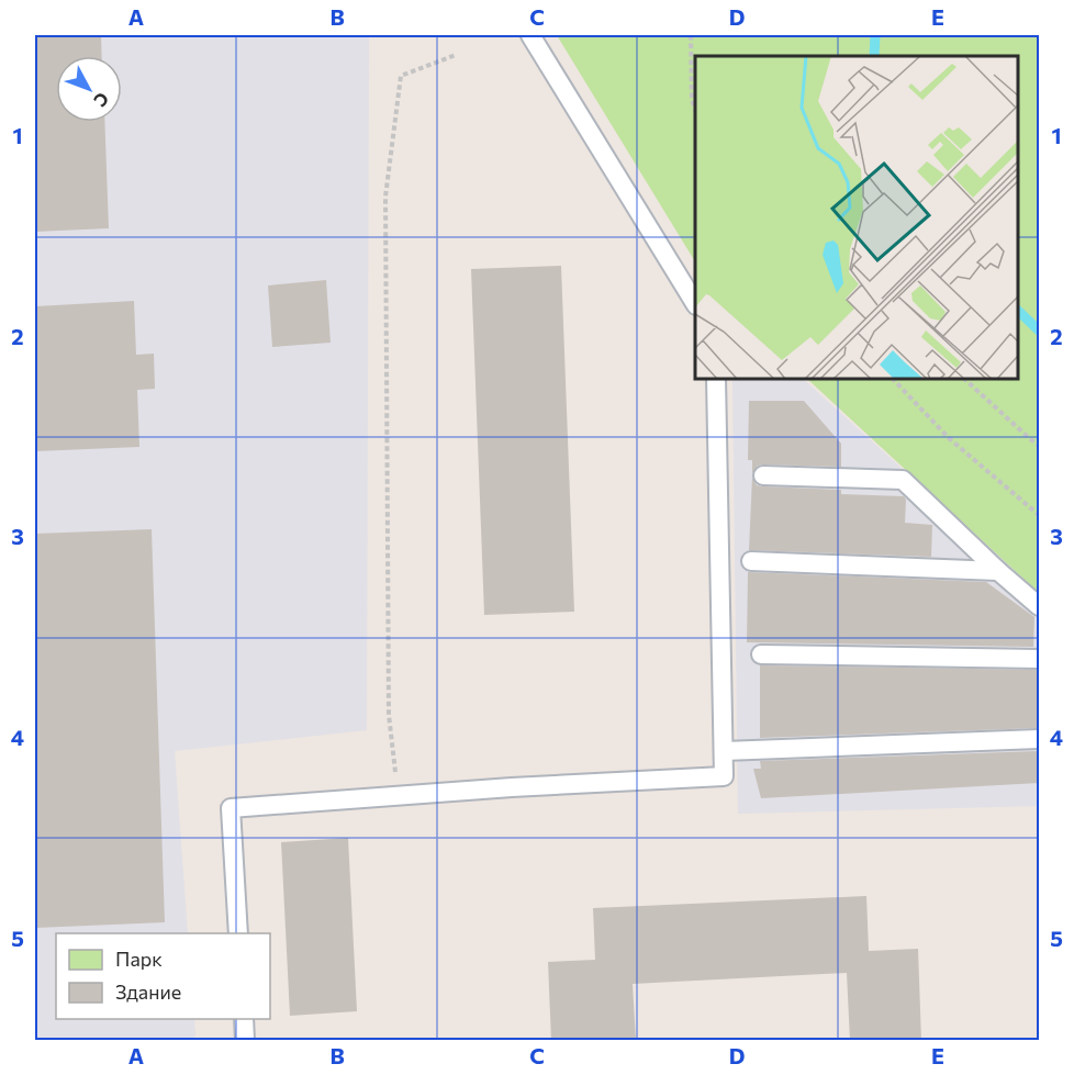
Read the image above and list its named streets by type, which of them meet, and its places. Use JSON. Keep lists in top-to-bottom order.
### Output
{
  "legend": ["Парк", "Здание"],
  "north": "bottom right",
  "grid": {
    "columns": [
      "A",
      "B",
      "C",
      "D",
      "E"
    ],
    "rows": [
      "1",
      "2",
      "3",
      "4",
      "5"
    ]
  }
}
